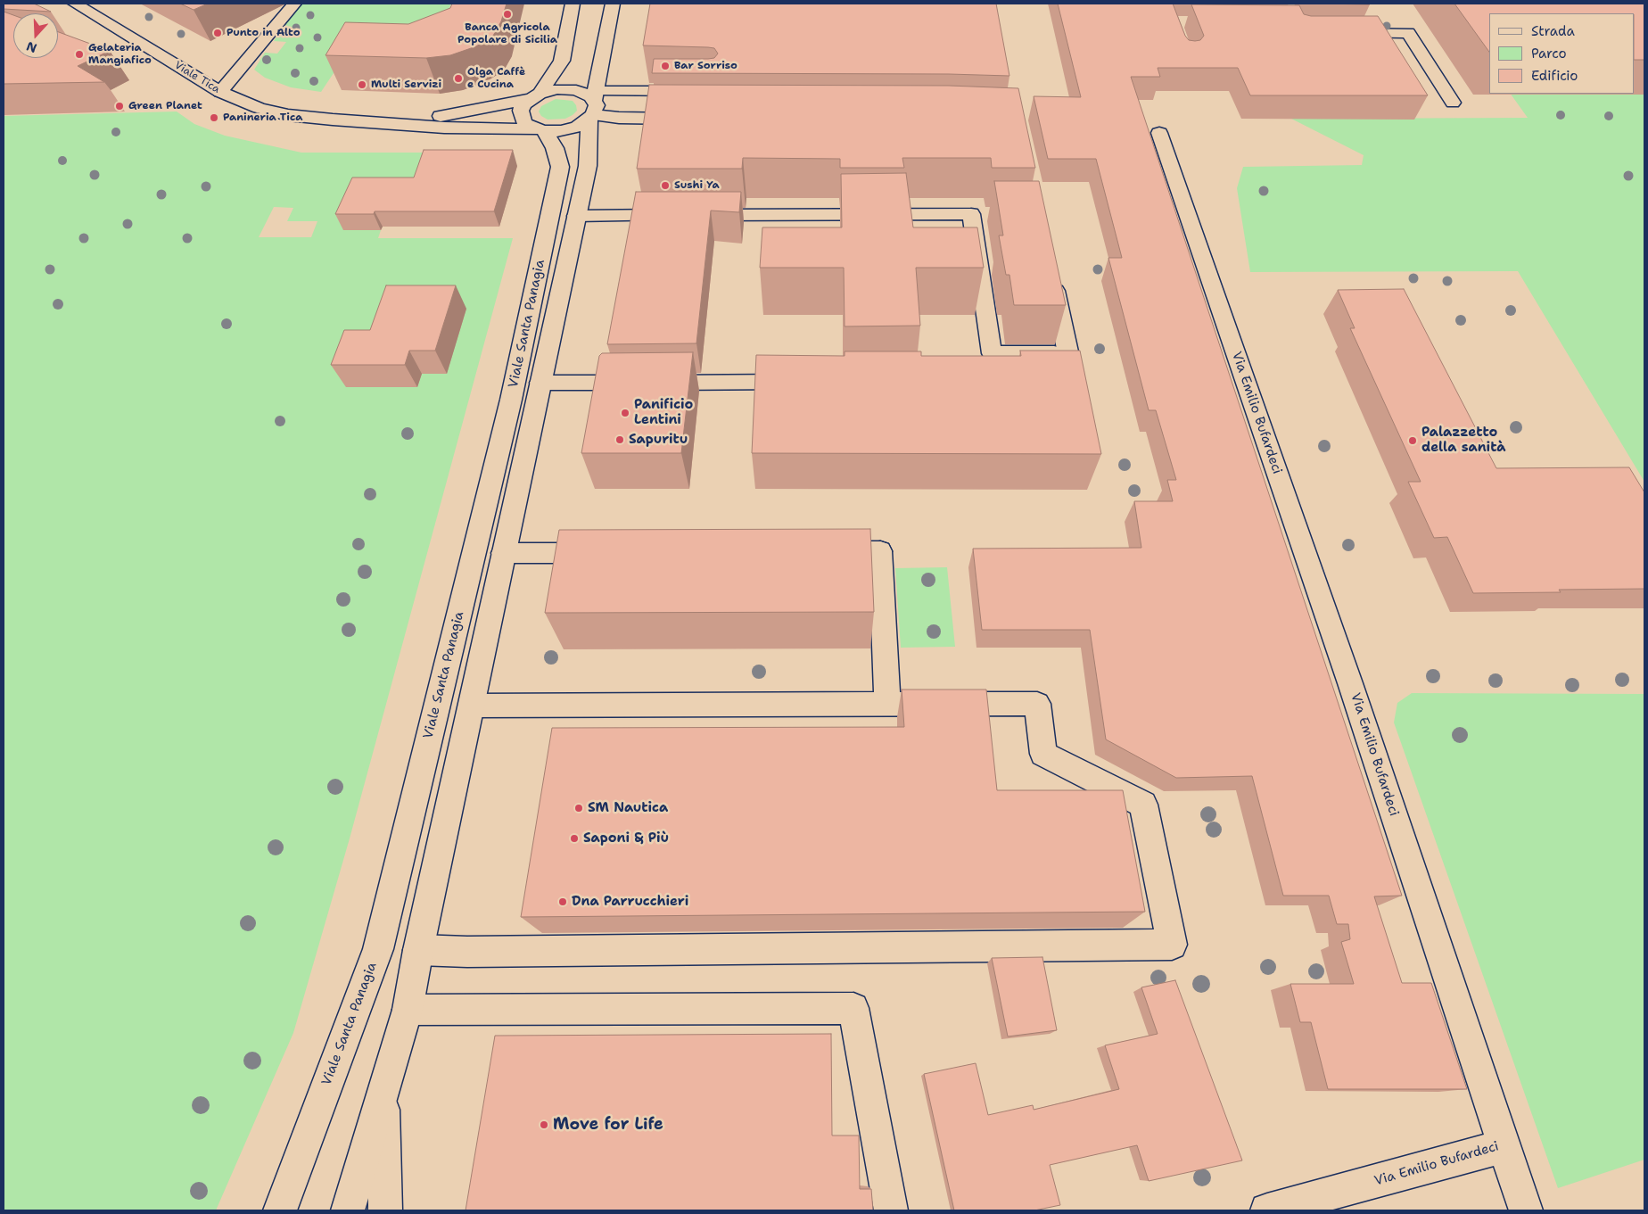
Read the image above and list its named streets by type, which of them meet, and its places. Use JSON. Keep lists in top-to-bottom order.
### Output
{
  "streets": {
    "main road": ["Viale Tica", "Viale Santa Panagia", "Via Emilio Bufardeci"]
  },
  "places": [
    "Banca Agricola Popolare di Sicilia",
    "Punto in Alto",
    "Gelateria Mangiafico",
    "Bar Sorriso",
    "Olga Caffè e Cucina",
    "Multi Servizi",
    "Green Planet",
    "Panineria Tica",
    "Sushi Ya",
    "Panificio Lentini",
    "Sapuritu",
    "Palazzetto della sanità",
    "SM Nautica",
    "Saponi & Più",
    "Dna Parrucchieri",
    "Move for Life"
  ],
  "legend": ["Strada", "Parco", "Edificio"],
  "north": "bottom"
}
